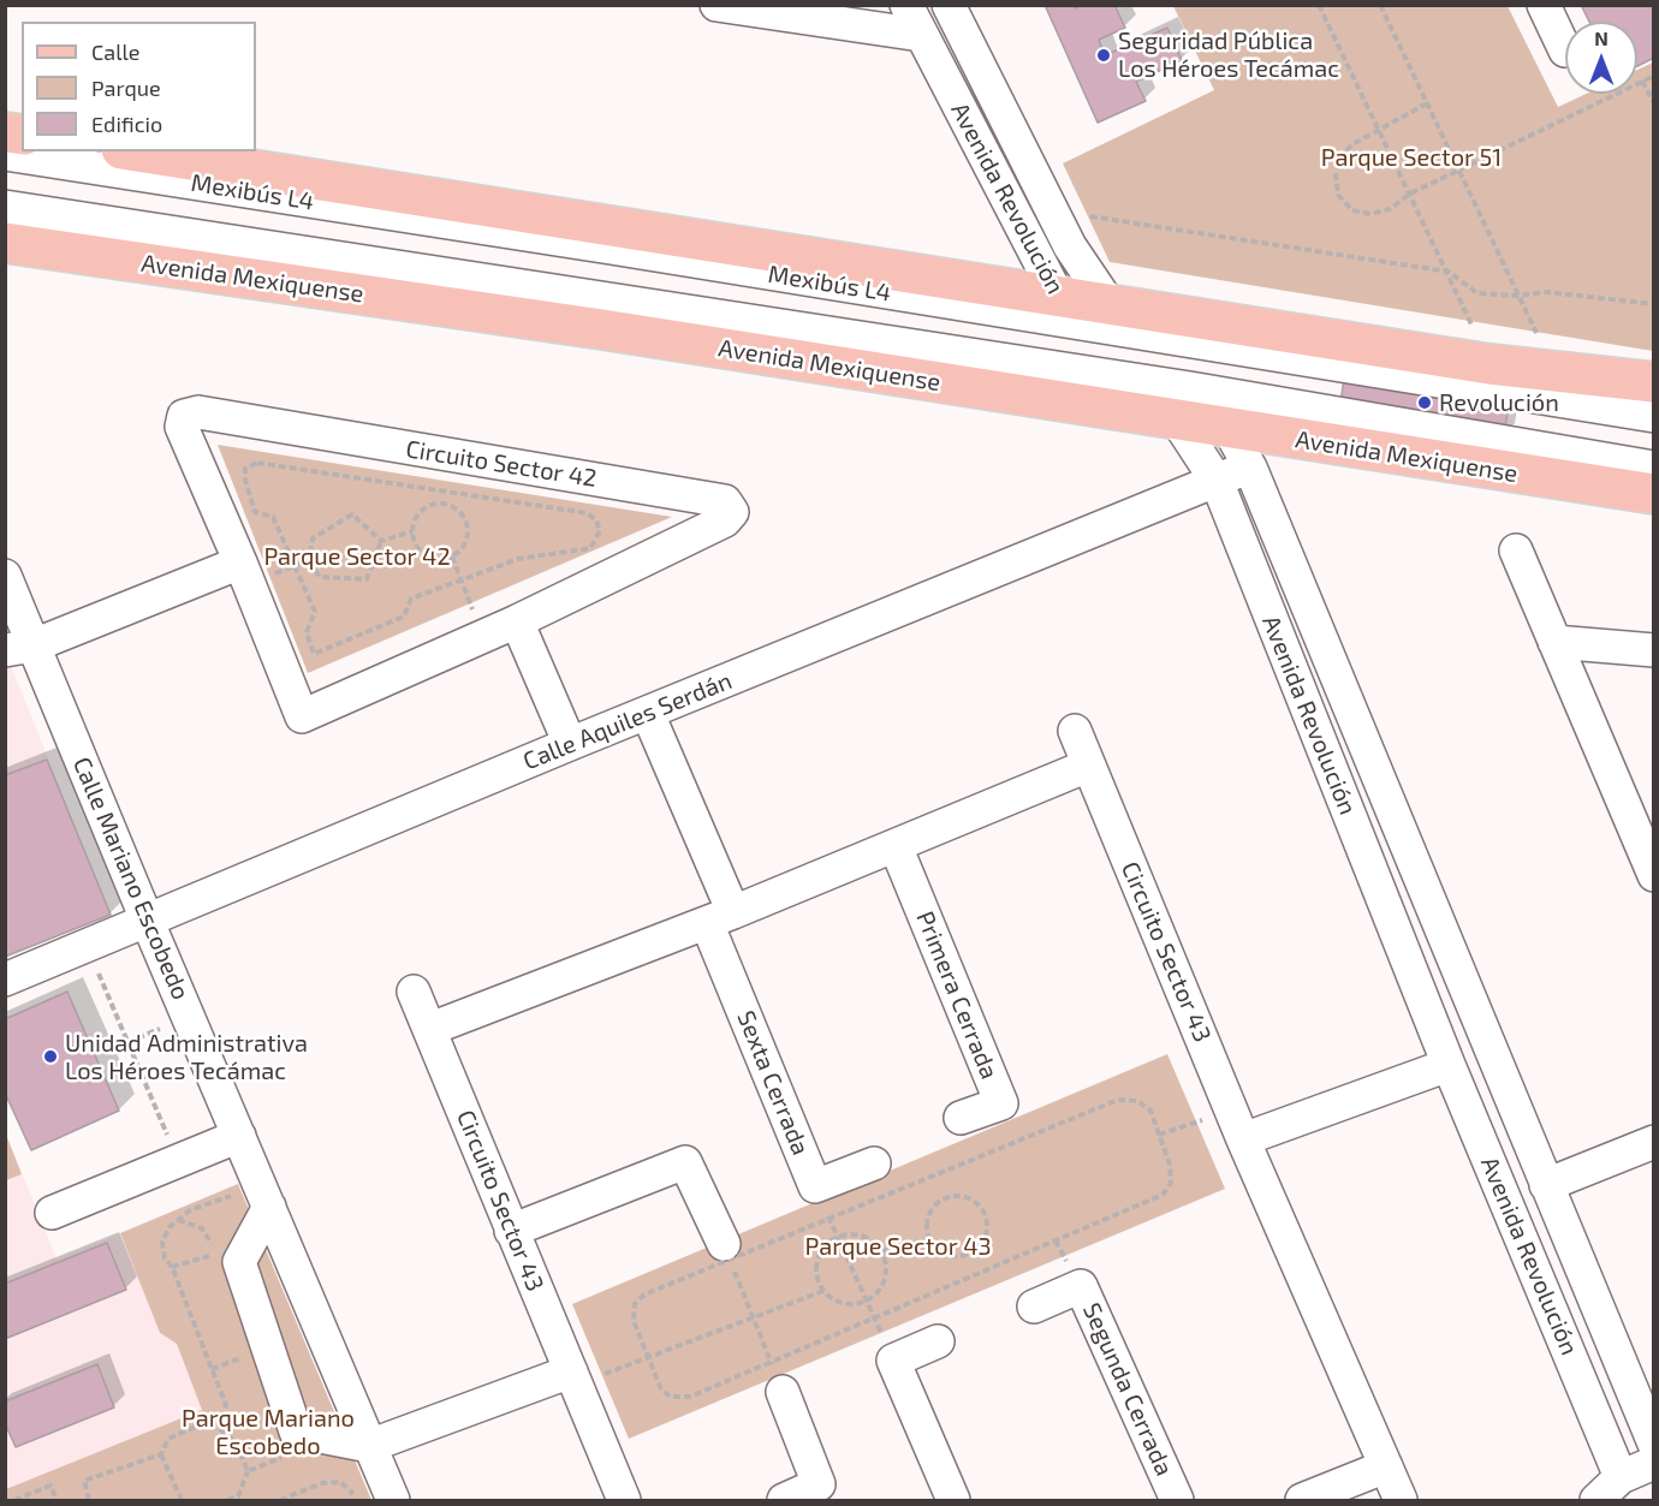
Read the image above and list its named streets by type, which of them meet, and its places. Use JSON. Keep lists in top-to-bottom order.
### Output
{
  "streets": {
    "main road": ["Avenida Mexiquense"],
    "street": [
      "Mexibús L4",
      "Avenida Revolución",
      "Circuito Sector 42",
      "Calle Aquiles Serdán",
      "Calle Mariano Escobedo",
      "Circuito Sector 43",
      "Primera Cerrada",
      "Sexta Cerrada",
      "Segunda Cerrada"
    ]
  },
  "crossings": [
    ["Mexibús L4", "Avenida Revolución"],
    ["Avenida Revolución", "Avenida Mexiquense"],
    ["Avenida Revolución", "Calle Aquiles Serdán"],
    ["Calle Aquiles Serdán", "Calle Mariano Escobedo"]
  ],
  "parks": [
    "Parque Sector 51",
    "Parque Sector 42",
    "Parque Sector 43",
    "Parque Mariano Escobedo"
  ],
  "places": ["Seguridad Pública Los Héroes Tecámac", "Revolución", "Unidad Administrativa Los Héroes Tecámac"],
  "legend": ["Calle", "Parque", "Edificio"],
  "north": "top"
}
